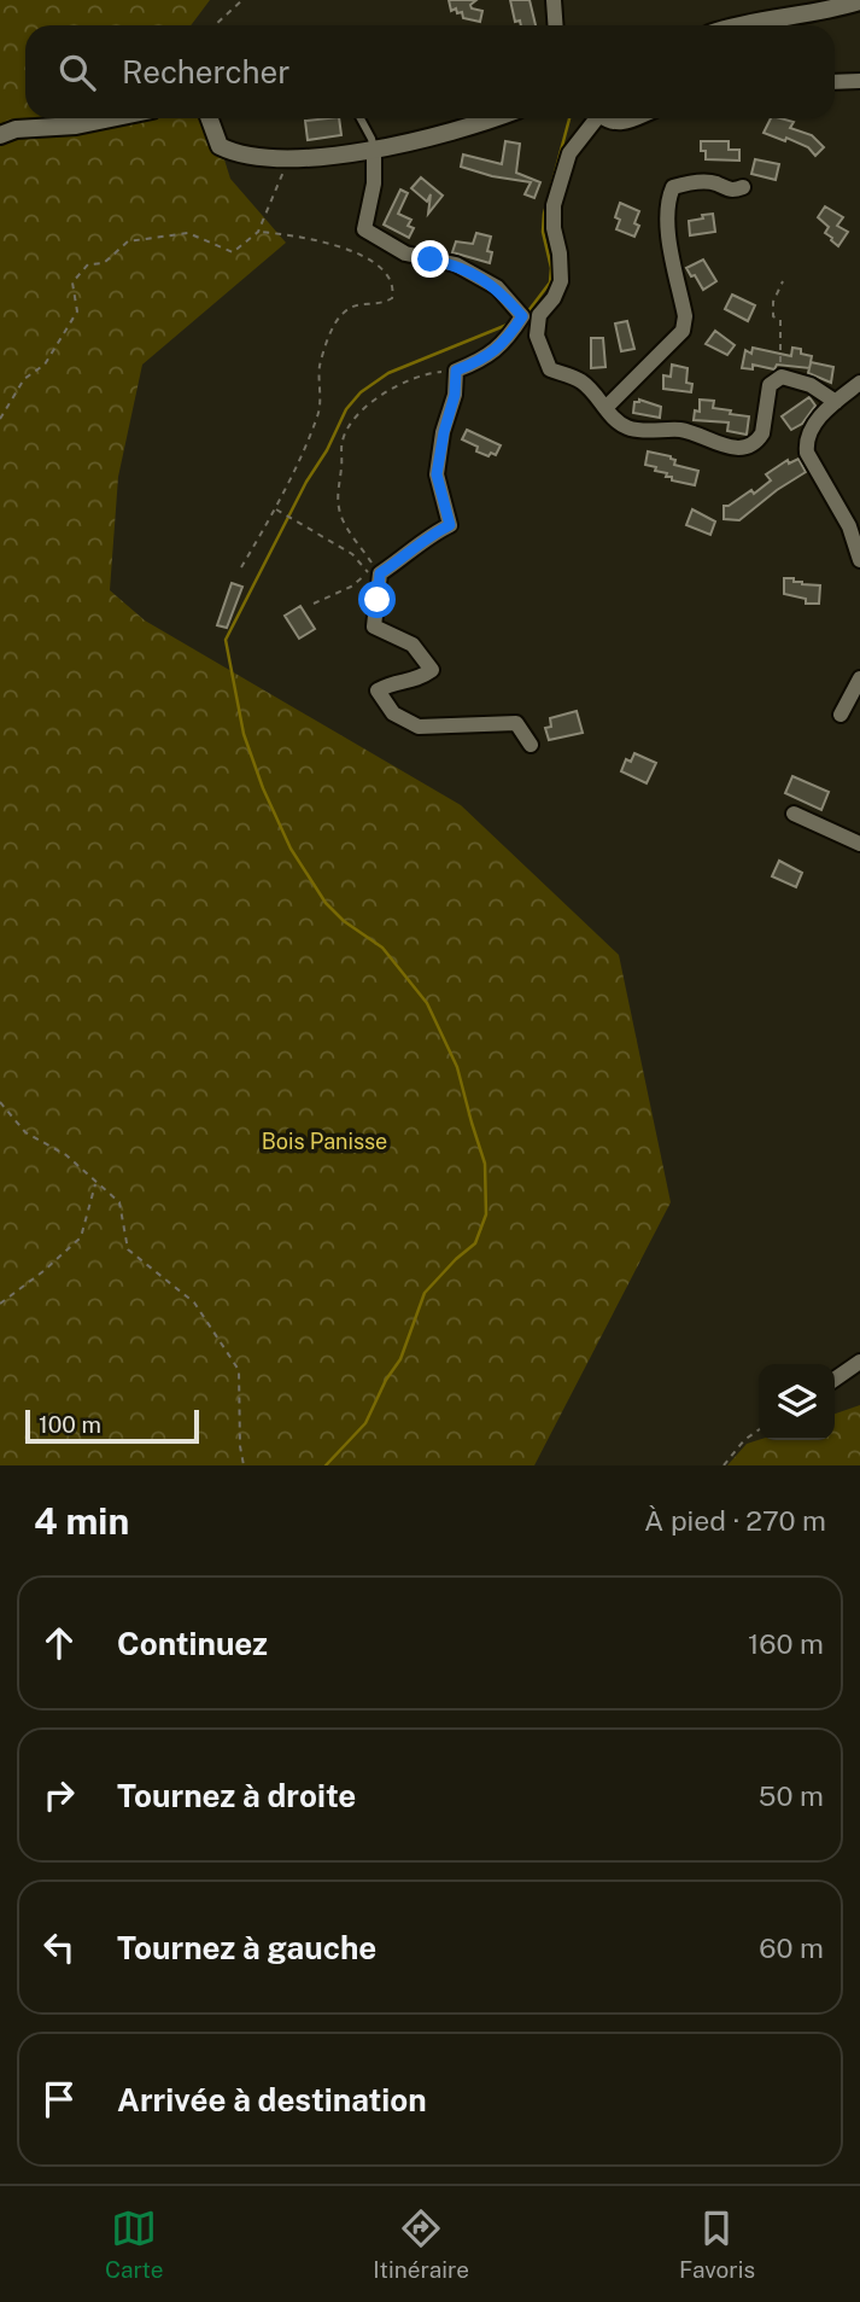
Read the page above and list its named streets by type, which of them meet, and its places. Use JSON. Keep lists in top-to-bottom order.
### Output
{
  "parks": ["Bois Panisse"],
  "scale_bar": "100 m",
  "page": {
    "search": "Rechercher",
    "scale": "100 m",
    "heading": ["4 min", "À pied · 270 m"],
    "list": [
      ["Continuez", "160 m"],
      ["Tournez à droite", "50 m"],
      ["Tournez à gauche", "60 m"],
      "Arrivée à destination"
    ],
    "nav": ["Carte", "Itinéraire", "Favoris"]
  }
}
